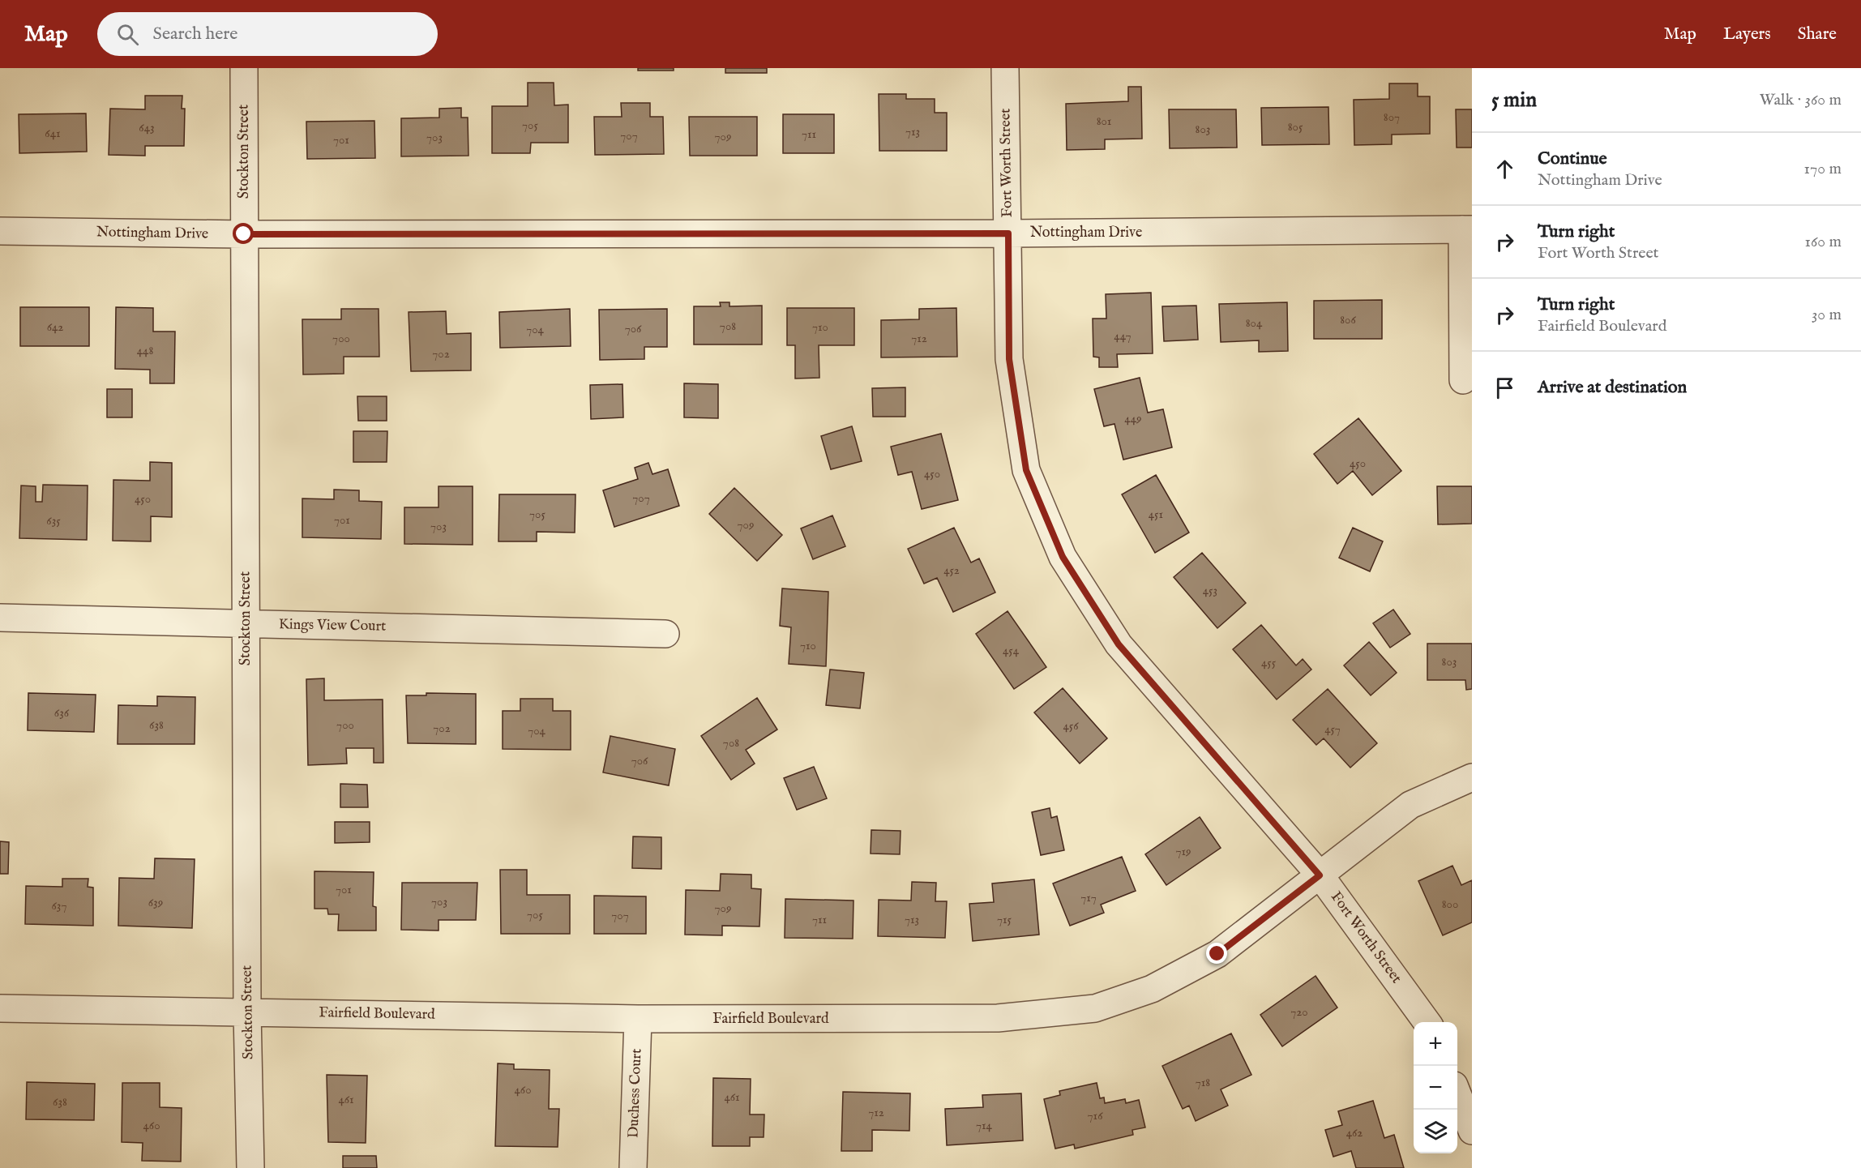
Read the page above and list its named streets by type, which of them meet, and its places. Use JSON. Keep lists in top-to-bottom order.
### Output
{
  "streets": {
    "street": [
      "Stockton Street",
      "Fort Worth Street",
      "Nottingham Drive",
      "Kings View Court",
      "Fairfield Boulevard",
      "Duchess Court"
    ]
  },
  "crossings": [
    ["Stockton Street", "Nottingham Drive"],
    ["Stockton Street", "Kings View Court"],
    ["Stockton Street", "Fairfield Boulevard"],
    ["Fort Worth Street", "Nottingham Drive"],
    ["Fort Worth Street", "Fairfield Boulevard"],
    ["Fairfield Boulevard", "Duchess Court"]
  ],
  "house_numbers": [
    "807",
    "801",
    "705",
    "805",
    "643",
    "803",
    "713",
    "641",
    "711",
    "707",
    "709",
    "703",
    "701",
    "806",
    "804",
    "708",
    "642",
    "710",
    "706",
    "704",
    "447",
    "700",
    "712",
    "448",
    "702",
    "449",
    "450",
    "450",
    "707",
    "450",
    "705",
    "451",
    "701",
    "635",
    "709",
    "703",
    "452",
    "453",
    "710",
    "454",
    "803",
    "455",
    "636",
    "638",
    "700",
    "456",
    "702",
    "457",
    "704",
    "708",
    "706",
    "719",
    "701",
    "717",
    "703",
    "639",
    "800",
    "637",
    "709",
    "705",
    "707",
    "711",
    "713",
    "715",
    "720",
    "718",
    "460",
    "461",
    "461",
    "638",
    "712",
    "716",
    "460",
    "714",
    "462"
  ],
  "page": {
    "header": "Map",
    "search": "Search here",
    "nav": ["Map", "Layers", "Share"],
    "heading": ["5 min", "Walk · 360 m"],
    "list": [
      ["Continue", "Nottingham Drive", "170 m"],
      ["Turn right", "Fort Worth Street", "160 m"],
      ["Turn right", "Fairfield Boulevard", "30 m"],
      "Arrive at destination"
    ],
    "map_buttons": ["+", "−"]
  }
}
